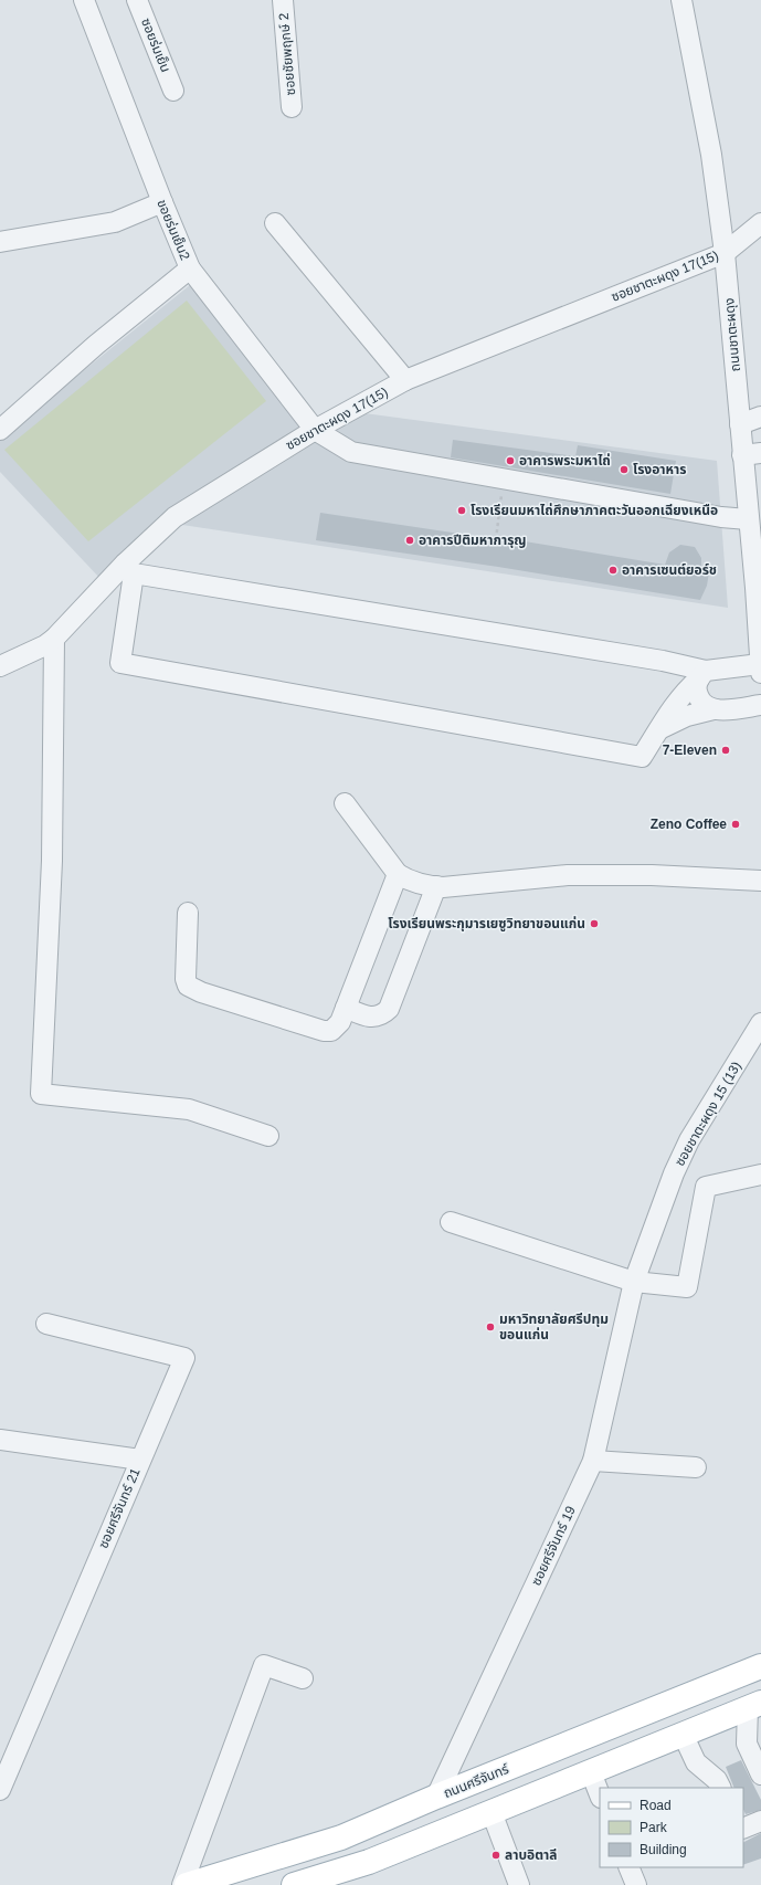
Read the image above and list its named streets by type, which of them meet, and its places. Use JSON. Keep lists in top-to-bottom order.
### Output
{
  "streets": {
    "main road": ["ถนนศรีจันทร์"],
    "street": [
      "ซอยร่มเย็น",
      "ซอยชัยพฤกษ์ 2",
      "ขอยร่มเย็น2",
      "ซอยชาตะผดุง 17(15)",
      "ถนนชาตะผดุง",
      "ซอยชาตะผดุง 15 (13)",
      "ซอยศรีจันทร์ 21",
      "ซอยศรีจันทร์ 19"
    ]
  },
  "crossings": [
    ["ขอยร่มเย็น2", "ซอยชาตะผดุง 17(15)"],
    ["ขอยร่มเย็น2", "ถนนชาตะผดุง"],
    ["ซอยชาตะผดุง 17(15)", "ถนนชาตะผดุง"],
    ["ซอยชาตะผดุง 15 (13)", "ซอยศรีจันทร์ 19"],
    ["ซอยศรีจันทร์ 19", "ถนนศรีจันทร์"]
  ],
  "places": [
    "อาคารพระมหาไถ่",
    "โรงอาหาร",
    "โรงเรียนมหาไถ่ศึกษาภาคตะวันออกเฉียงเหนือ",
    "อาคารปีติมหาการุญ",
    "อาคารเซนต์ยอร์ช",
    "7-Eleven",
    "Zeno Coffee",
    "โรงเรียนพระกุมารเยซูวิทยาขอนแก่น",
    "มหาวิทยาลัยศรีปทุม ขอนแก่น",
    "ลาบอิตาลี"
  ],
  "legend": ["Road", "Park", "Building"]
}
